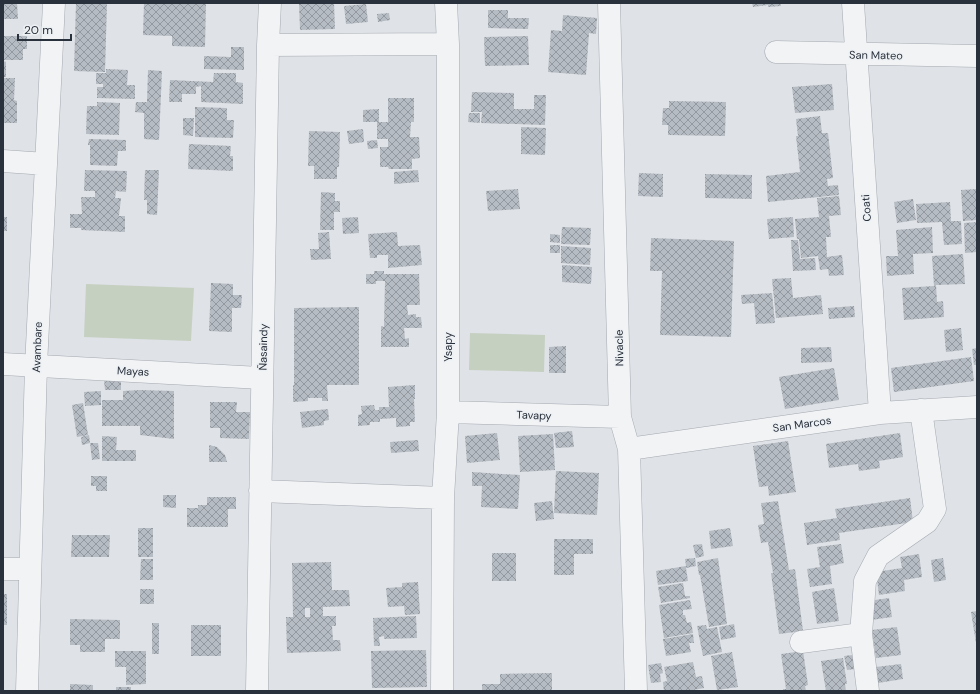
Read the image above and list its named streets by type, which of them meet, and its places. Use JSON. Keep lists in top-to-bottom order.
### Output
{
  "streets": {
    "street": [
      "San Mateo",
      "Coati",
      "Avambare",
      "Ñasaindy",
      "Ysapy",
      "Nivacle",
      "Mayas",
      "Tavapy",
      "San Marcos"
    ]
  },
  "crossings": [
    ["San Mateo", "Coati"],
    ["Coati", "San Marcos"],
    ["Avambare", "Mayas"],
    ["Ñasaindy", "Mayas"],
    ["Ysapy", "Tavapy"],
    ["Nivacle", "Tavapy"],
    ["Nivacle", "San Marcos"]
  ],
  "scale_bar": "20 m"
}
